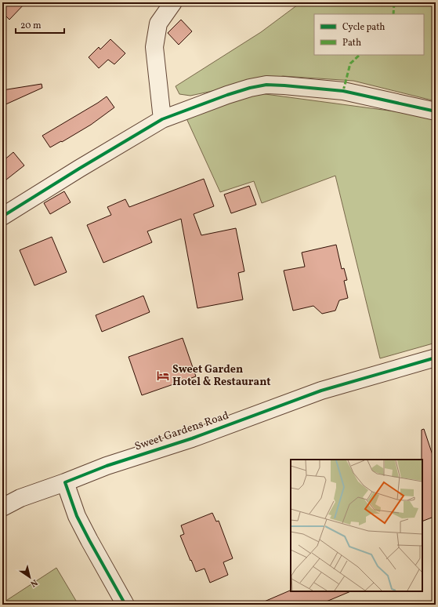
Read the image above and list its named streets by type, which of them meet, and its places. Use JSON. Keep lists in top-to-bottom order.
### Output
{
  "streets": {
    "street": ["Sweet Gardens Road"]
  },
  "places": {
    "hotel": ["Sweet Garden Hotel & Restaurant"]
  },
  "legend": ["Cycle path", "Path"],
  "scale_bar": "20 m",
  "north": "bottom right"
}
